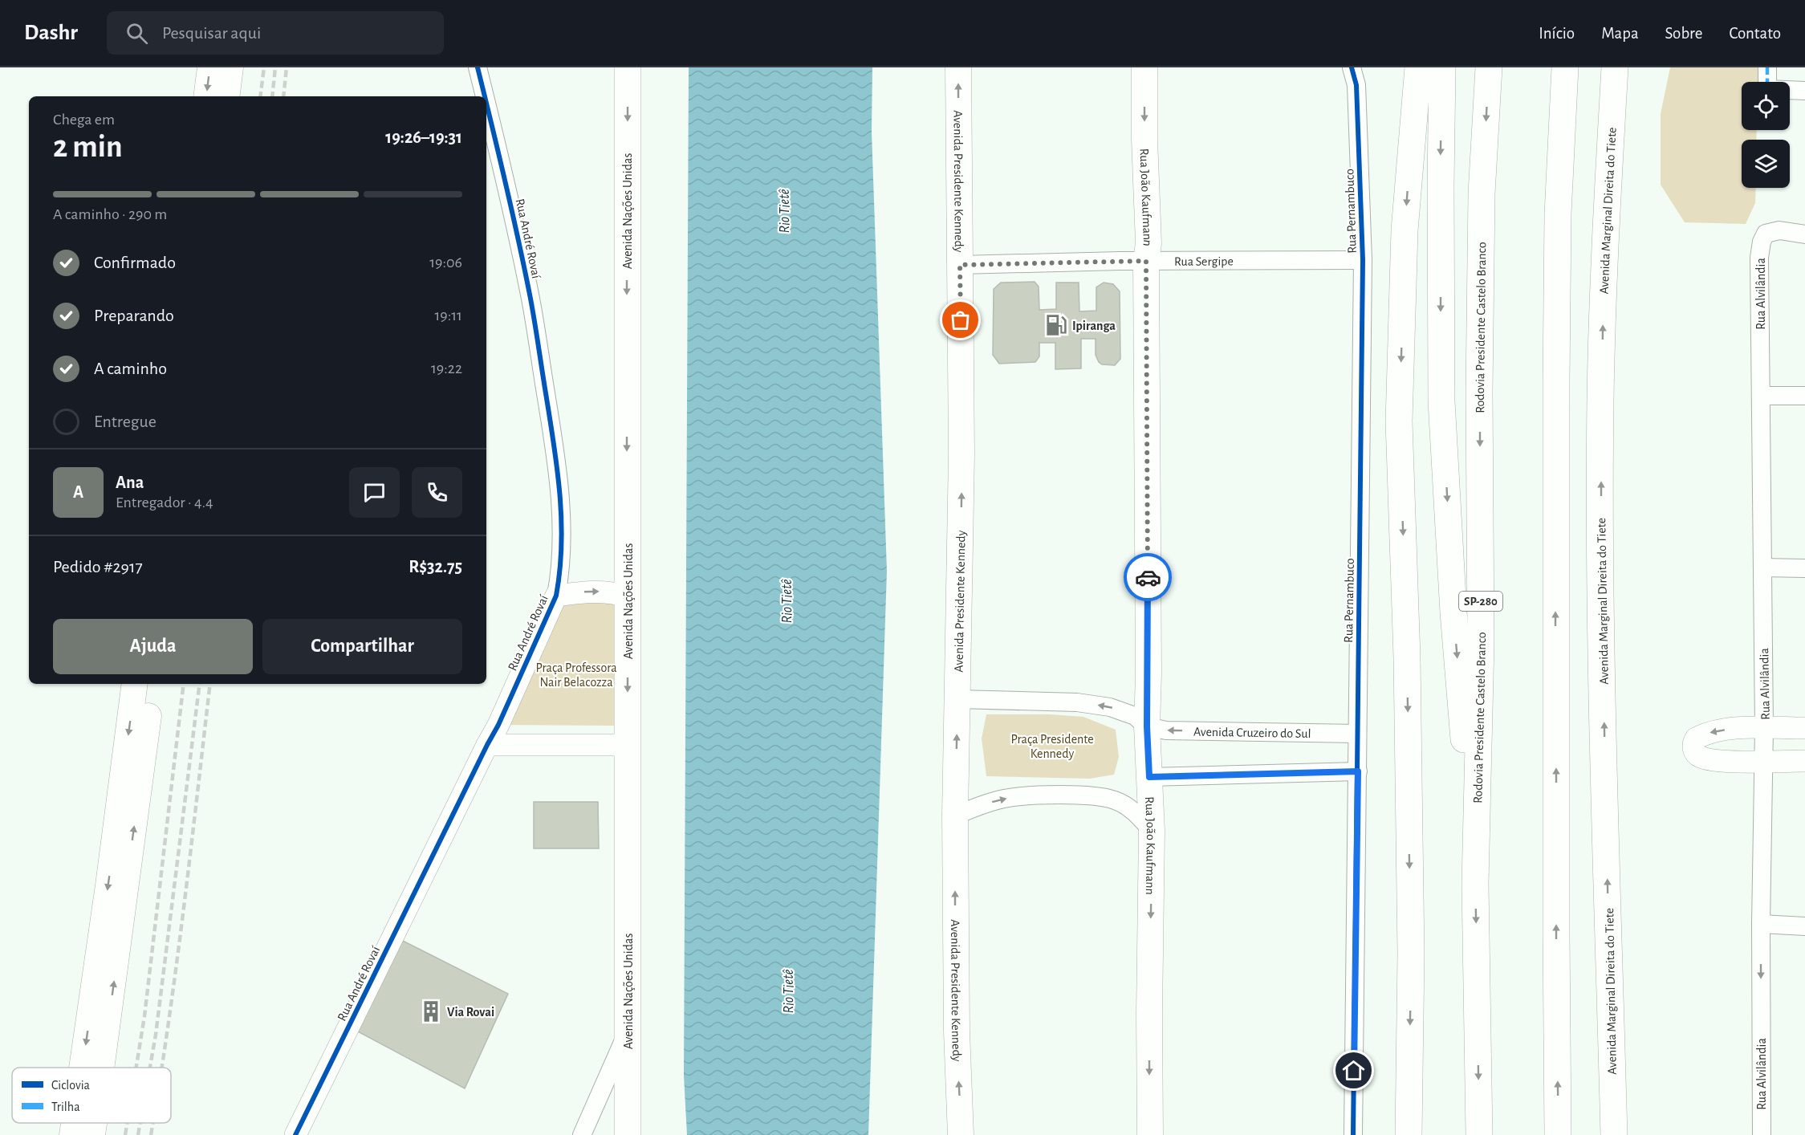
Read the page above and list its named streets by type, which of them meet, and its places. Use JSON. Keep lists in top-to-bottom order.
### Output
{
  "streets": {
    "main road": [
      "Avenida Presidente Kennedy",
      "Rua João Kaufmann",
      "Avenida Nações Unidas",
      "Avenida Marginal Direita do Tiete",
      "Rodovia Presidente Castelo Branco",
      "SP-280"
    ],
    "street": [
      "Rua Pernambuco",
      "Rua André Rovaí",
      "Rua Sergipe",
      "Rua Alvilândia",
      "Avenida Cruzeiro do Sul"
    ]
  },
  "crossings": [
    ["Avenida Presidente Kennedy", "Rua Sergipe"],
    ["Rua João Kaufmann", "Rua Sergipe"],
    ["Rua João Kaufmann", "Avenida Cruzeiro do Sul"],
    ["Avenida Nações Unidas", "Rua André Rovaí"],
    ["Rua Pernambuco", "Rua Sergipe"],
    ["Rua Pernambuco", "Avenida Cruzeiro do Sul"]
  ],
  "one_way": ["Avenida Presidente Kennedy", "Rua João Kaufmann", "Avenida Nações Unidas"],
  "water": ["Rio Tietê"],
  "parks": ["Praça Professora Nair Belacozza", "Praça Presidente Kennedy"],
  "places": {
    "fuel station": ["Ipiranga"],
    "building": ["Via Rovai"]
  },
  "legend": ["Ciclovia", "Trilha"],
  "page": {
    "header": "Dashr",
    "search": "Pesquisar aqui",
    "nav": [
      "Início",
      "Mapa",
      "Sobre",
      "Contato"
    ],
    "heading": ["2 min", "Chega em", "19:26–19:31"],
    "panel": [
      "Ana",
      "Entregador · 4.4",
      "Pedido #2917",
      "R$32.75"
    ],
    "bar": "A caminho · 290 m",
    "list": [
      ["Confirmado", "19:06"],
      ["Preparando", "19:11"],
      ["A caminho", "19:22"],
      "Entregue"
    ],
    "round": "A",
    "buttons": ["Ajuda", "Compartilhar"]
  }
}
